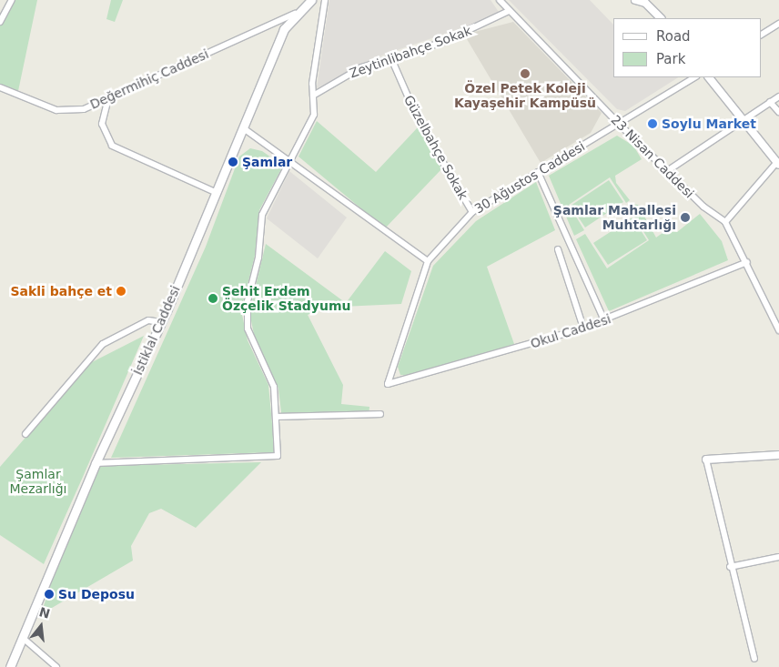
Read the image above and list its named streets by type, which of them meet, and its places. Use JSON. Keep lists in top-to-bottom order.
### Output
{
  "streets": {
    "main road": ["İstiklal Caddesi"],
    "street": [
      "Zeytinlibahçe Sokak",
      "Değermihiç Caddesi",
      "Güzelbahçe Sokak",
      "23 Nisan Caddesi",
      "30 Ağustos Caddesi",
      "Okul Caddesi"
    ]
  },
  "crossings": [
    ["Zeytinlibahçe Sokak", "Güzelbahçe Sokak"],
    ["Zeytinlibahçe Sokak", "23 Nisan Caddesi"],
    ["Değermihiç Caddesi", "İstiklal Caddesi"],
    ["Güzelbahçe Sokak", "30 Ağustos Caddesi"],
    ["23 Nisan Caddesi", "30 Ağustos Caddesi"],
    ["23 Nisan Caddesi", "Okul Caddesi"],
    ["30 Ağustos Caddesi", "Okul Caddesi"]
  ],
  "parks": ["Şamlar Mezarlığı"],
  "places": [
    "Özel Petek Koleji Kayaşehir Kampüsü",
    "Soylu Market",
    "Şamlar",
    "Şamlar Mahallesi Muhtarlığı",
    "Sakli bahçe et",
    "Şehit Erdem Özçelik Stadyumu",
    "Su Deposu"
  ],
  "legend": ["Road", "Park"],
  "north": "top"
}
